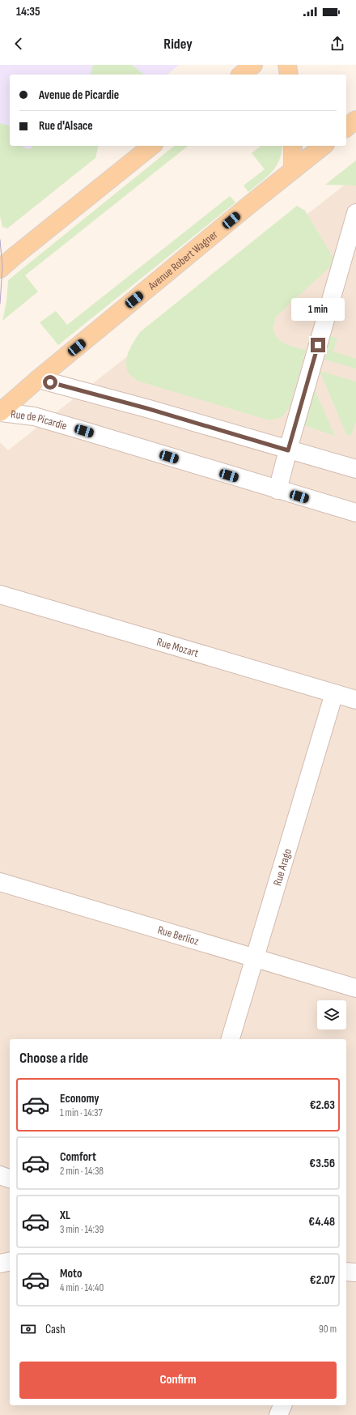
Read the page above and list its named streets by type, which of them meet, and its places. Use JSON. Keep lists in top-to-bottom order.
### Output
{
  "streets": {
    "main road": ["Avenue Robert Wagner"],
    "street": [
      "Rue de Picardie",
      "Rue Mozart",
      "Rue Arago",
      "Rue Berlioz"
    ]
  },
  "crossings": [
    ["Avenue Robert Wagner", "Rue de Picardie"],
    ["Rue Mozart", "Rue Arago"],
    ["Rue Arago", "Rue Berlioz"]
  ],
  "page": {
    "status": "14:35",
    "header": "Ridey",
    "banner": ["Avenue de Picardie", "Rue d'Alsace"],
    "bubble": "1 min",
    "heading": "Choose a ride",
    "list": [
      {
        "name": "Economy",
        "note": "1 min · 14:37",
        "value": "€2.63"
      },
      {
        "name": "Comfort",
        "note": "2 min · 14:38",
        "value": "€3.56"
      },
      {
        "name": "XL",
        "note": "3 min · 14:39",
        "value": "€4.48"
      },
      {
        "name": "Moto",
        "note": "4 min · 14:40",
        "value": "€2.07"
      }
    ],
    "pay": ["Cash", "90 m"],
    "buttons": "Confirm"
  }
}
